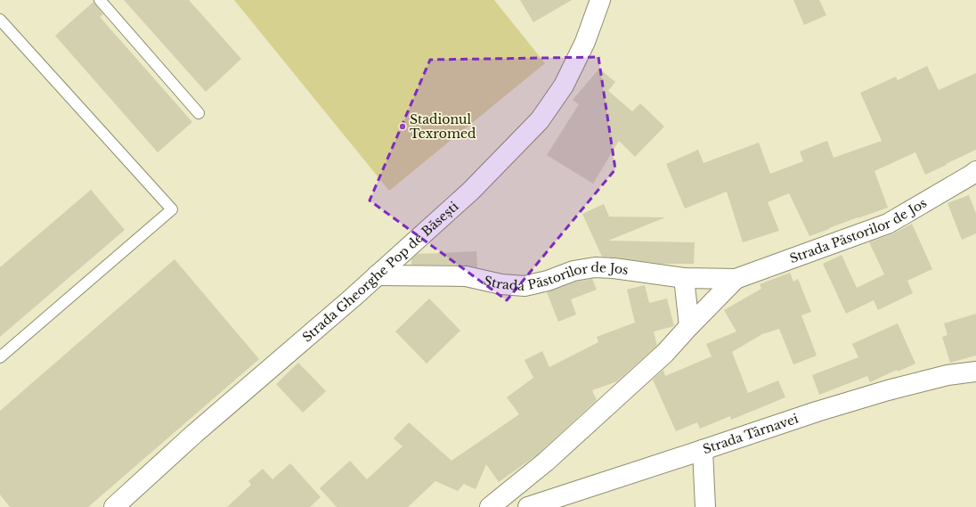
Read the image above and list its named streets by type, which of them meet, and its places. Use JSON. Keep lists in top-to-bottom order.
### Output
{
  "streets": {
    "street": ["Strada Păstorilor de Jos", "Strada Gheorghe Pop de Băsești", "Strada Târnavei"]
  },
  "crossings": [
    ["Strada Păstorilor de Jos", "Strada Gheorghe Pop de Băsești"]
  ],
  "places": ["Stadionul Texromed"]
}
